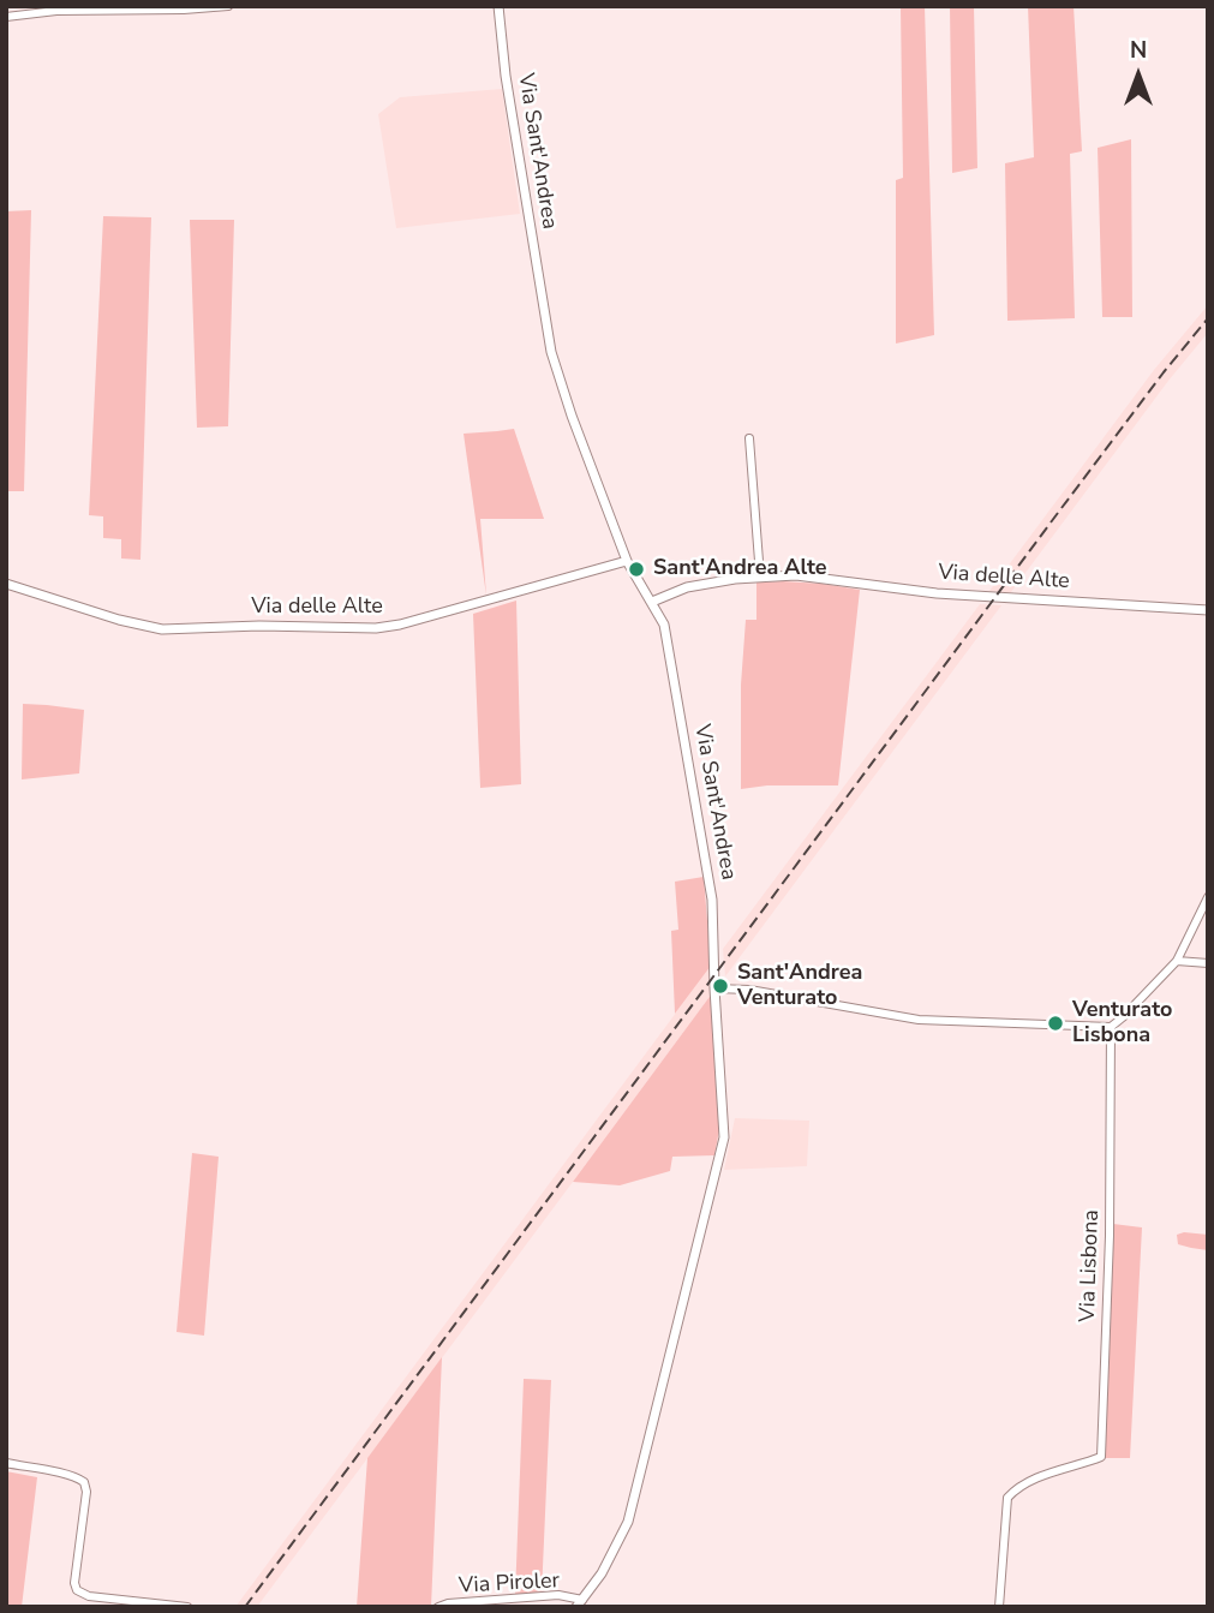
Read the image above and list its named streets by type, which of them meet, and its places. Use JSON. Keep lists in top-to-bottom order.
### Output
{
  "streets": {
    "street": [
      "Via Sant'Andrea",
      "Via delle Alte",
      "Via Lisbona",
      "Via Piroler"
    ]
  },
  "crossings": [
    ["Via Sant'Andrea", "Via delle Alte"],
    ["Via Sant'Andrea", "Via Piroler"]
  ],
  "places": ["Sant'Andrea Alte", "Sant'Andrea Venturato", "Venturato Lisbona"],
  "north": "top"
}
